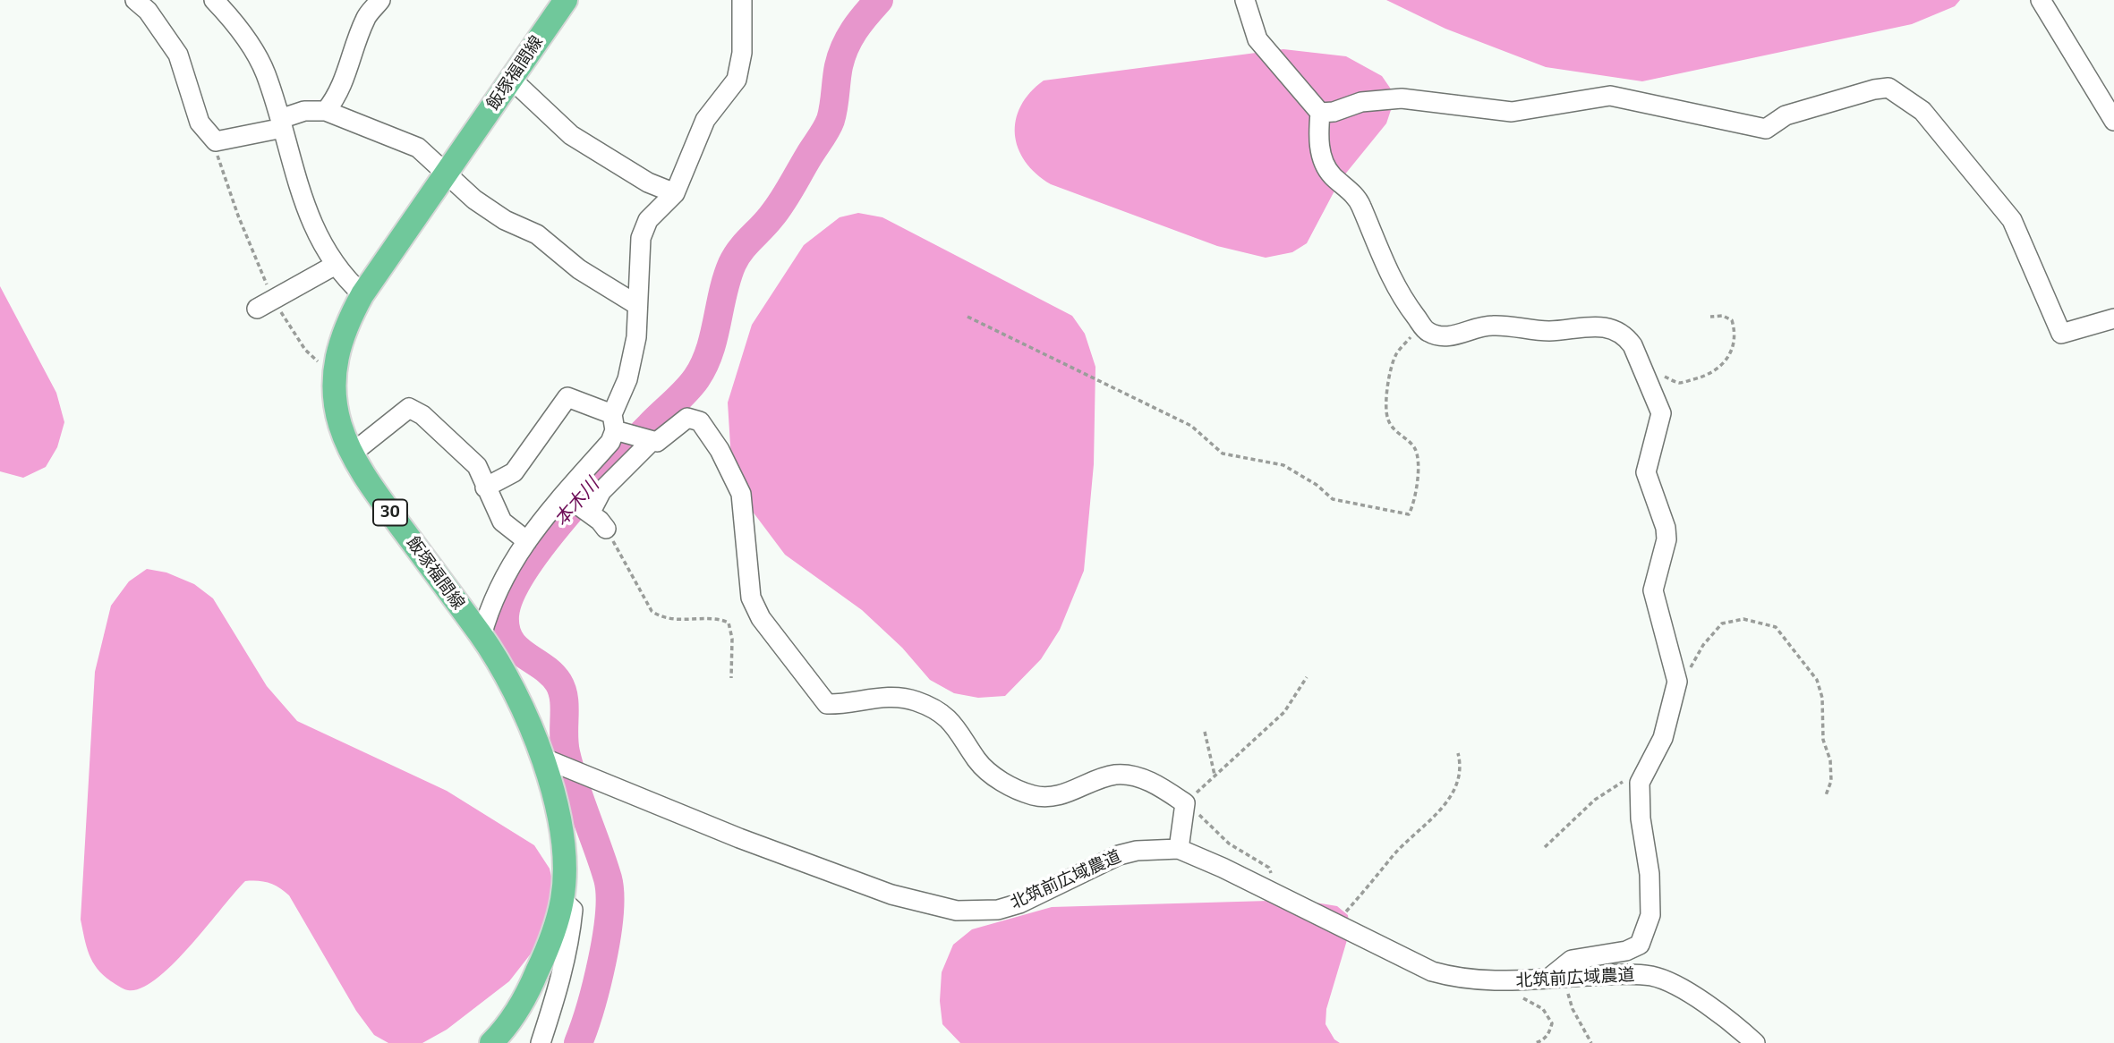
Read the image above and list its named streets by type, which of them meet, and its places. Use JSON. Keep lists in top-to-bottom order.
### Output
{
  "streets": {
    "main road": ["飯塚福間線", "30"],
    "street": ["北筑前広域農道"]
  },
  "crossings": [
    ["飯塚福間線", "北筑前広域農道"]
  ],
  "water": ["本木川"]
}
